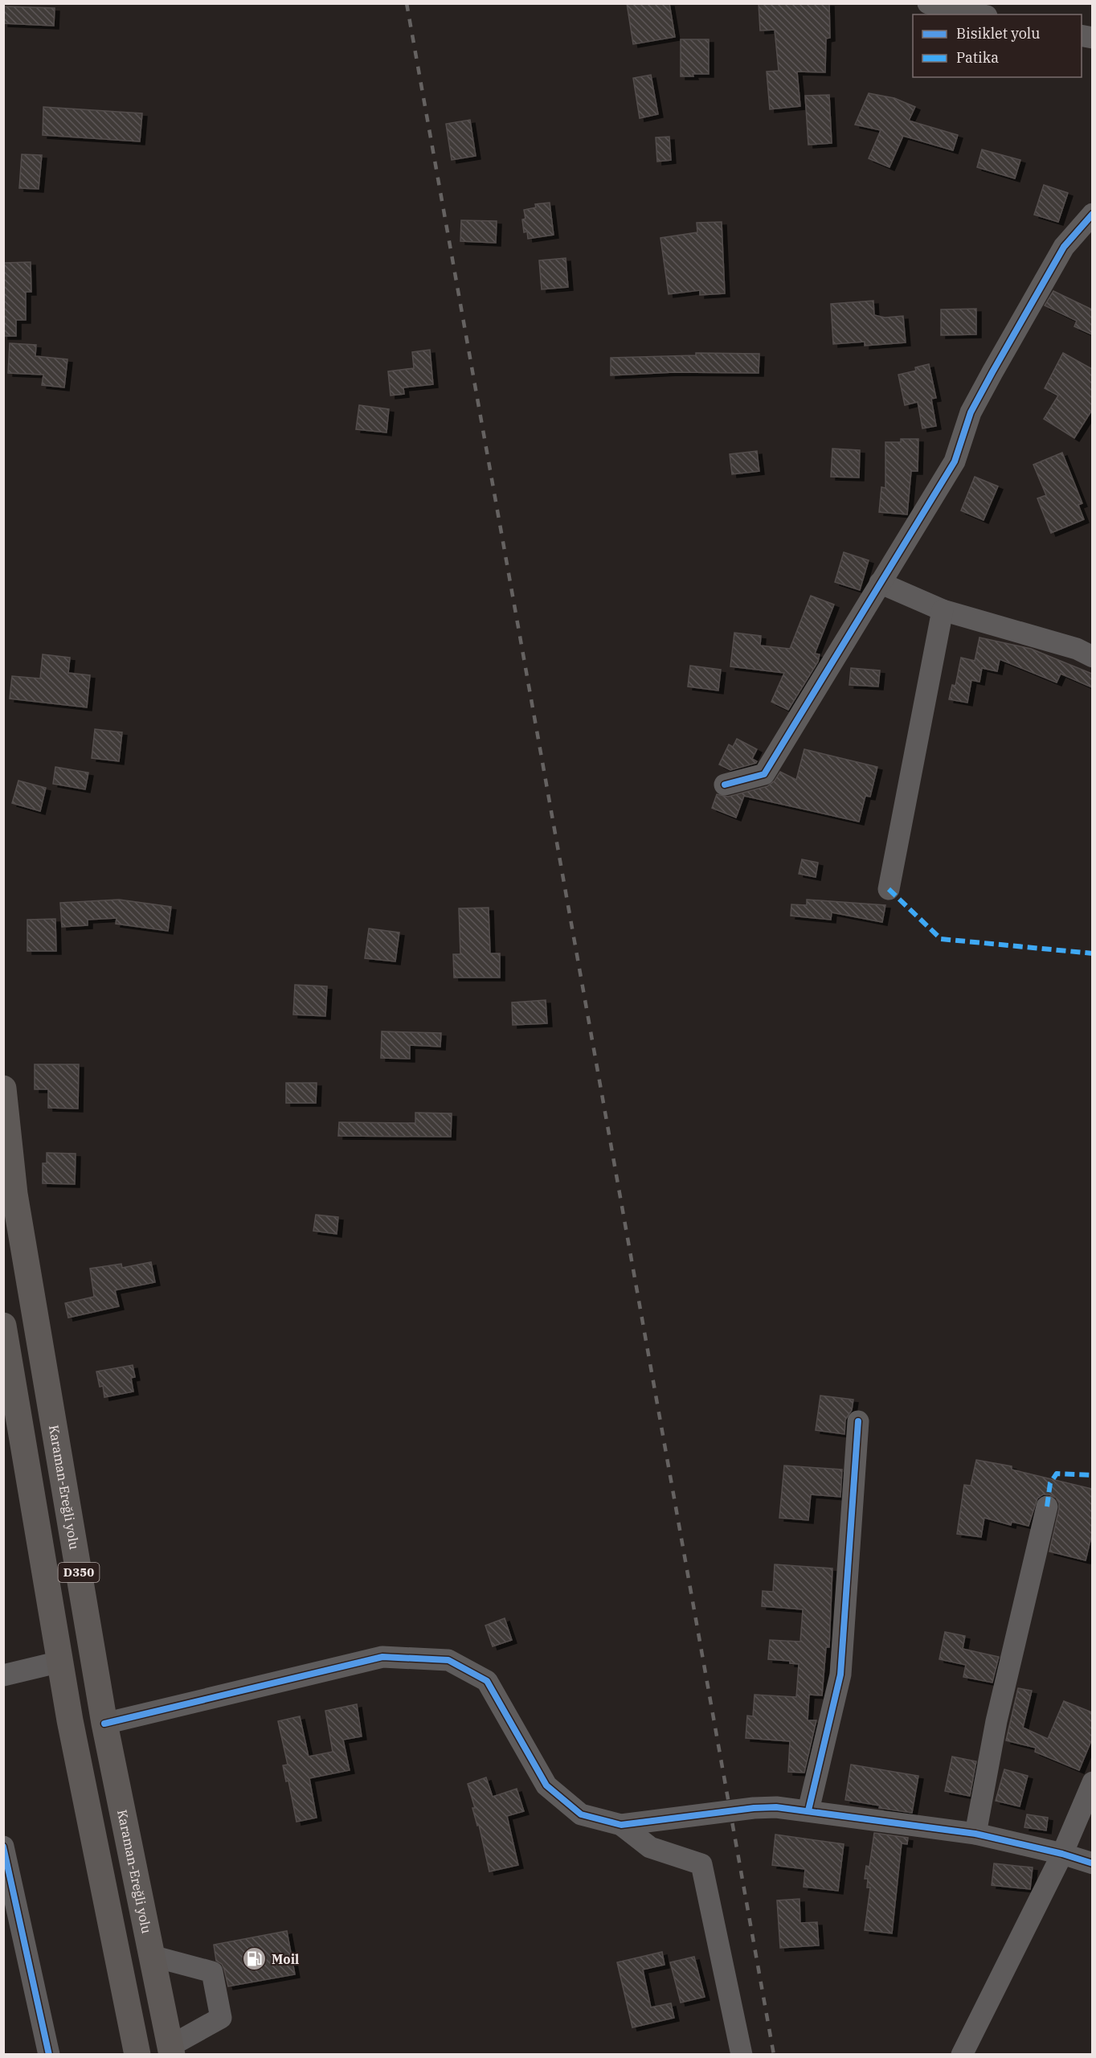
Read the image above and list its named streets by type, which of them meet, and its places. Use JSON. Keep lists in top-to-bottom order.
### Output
{
  "streets": {
    "highway": ["Karaman-Ereğli yolu", "D350"]
  },
  "places": {
    "fuel station": ["Moil"]
  },
  "legend": ["Bisiklet yolu", "Patika"]
}
